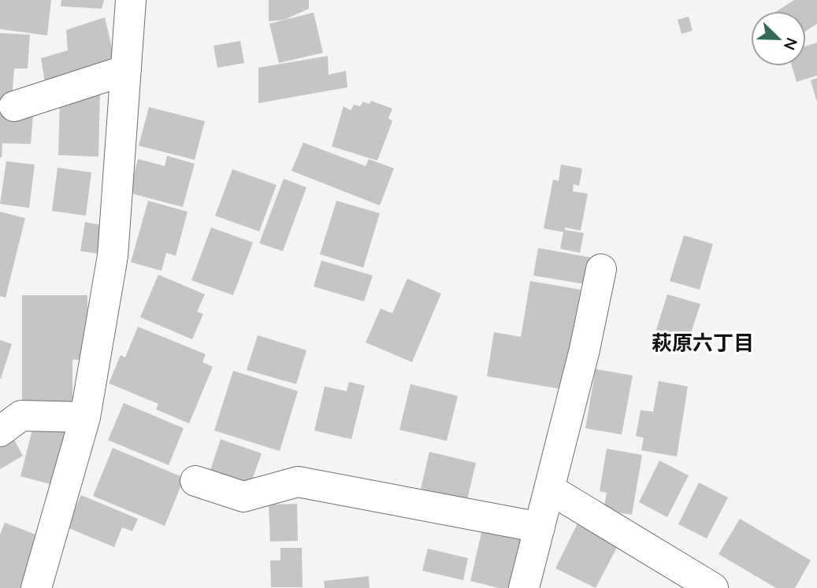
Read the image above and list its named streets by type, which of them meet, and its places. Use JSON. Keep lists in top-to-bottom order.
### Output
{
  "districts": ["萩原六丁目"],
  "north": "bottom right"
}
